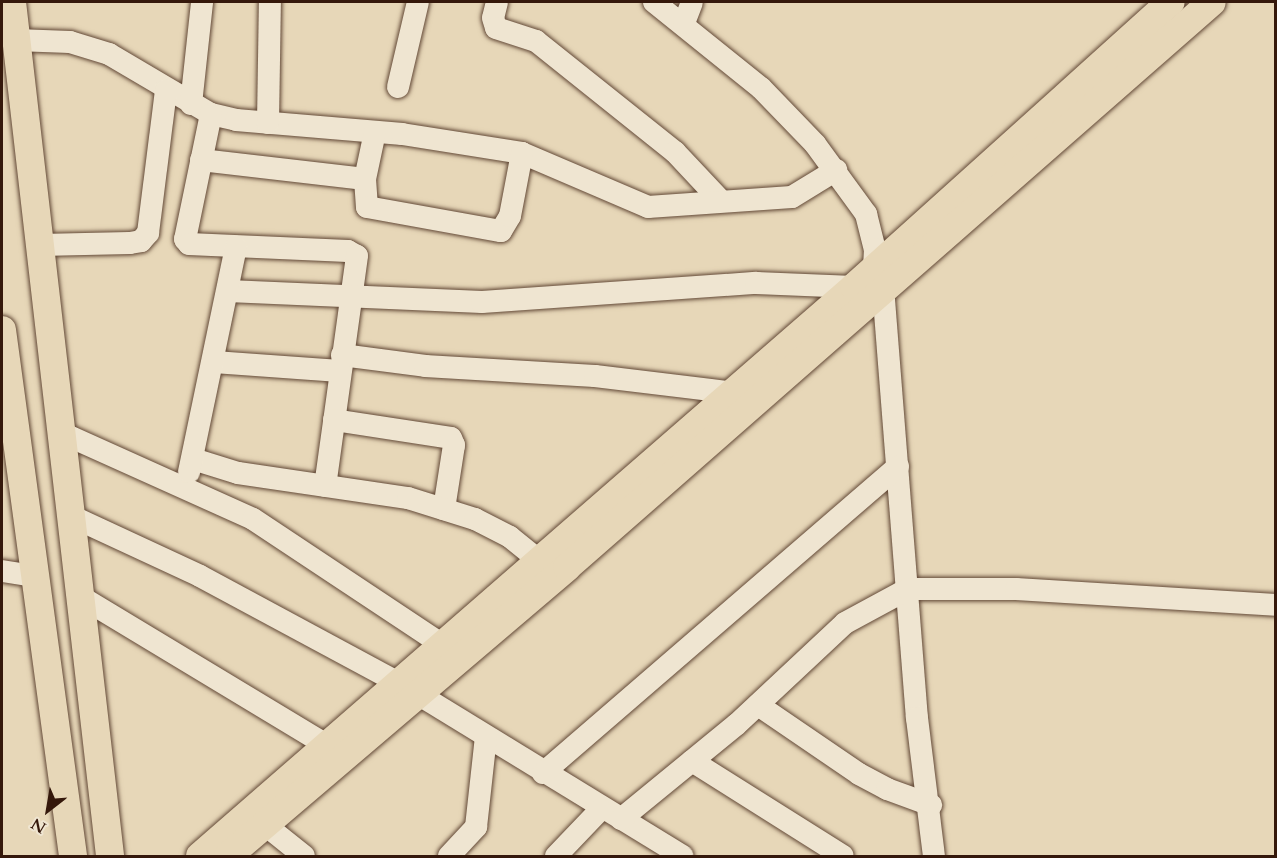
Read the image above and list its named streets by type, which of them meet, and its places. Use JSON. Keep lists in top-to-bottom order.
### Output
{
  "north": "bottom left"
}
